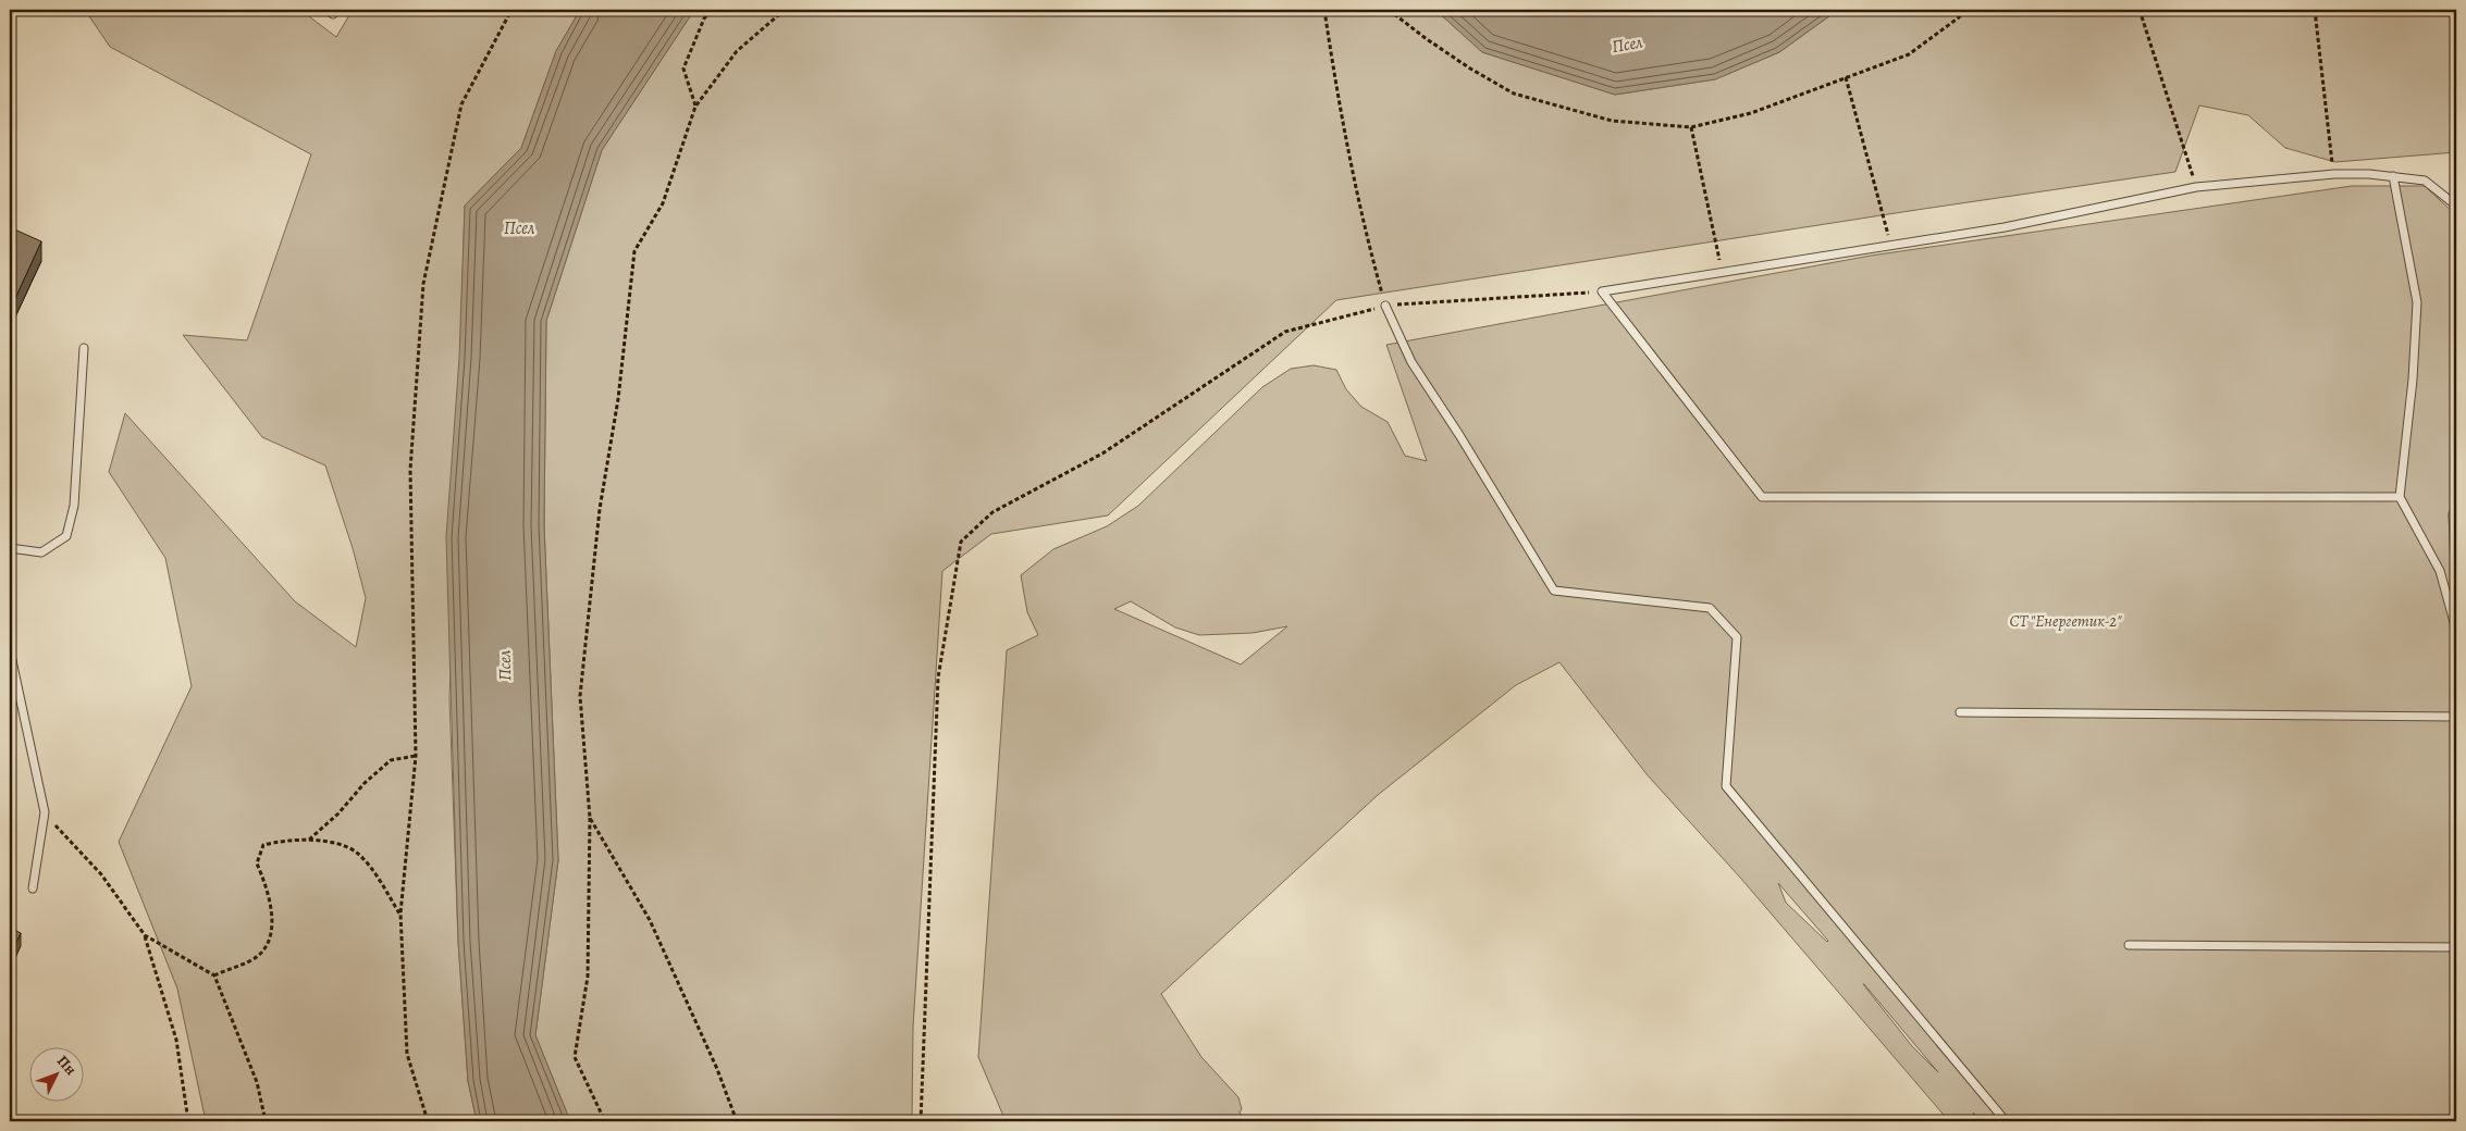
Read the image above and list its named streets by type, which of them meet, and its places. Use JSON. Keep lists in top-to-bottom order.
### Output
{
  "water": ["Псел"],
  "parks": ["СТ \"Енергетик-2\""],
  "north": "top right"
}
